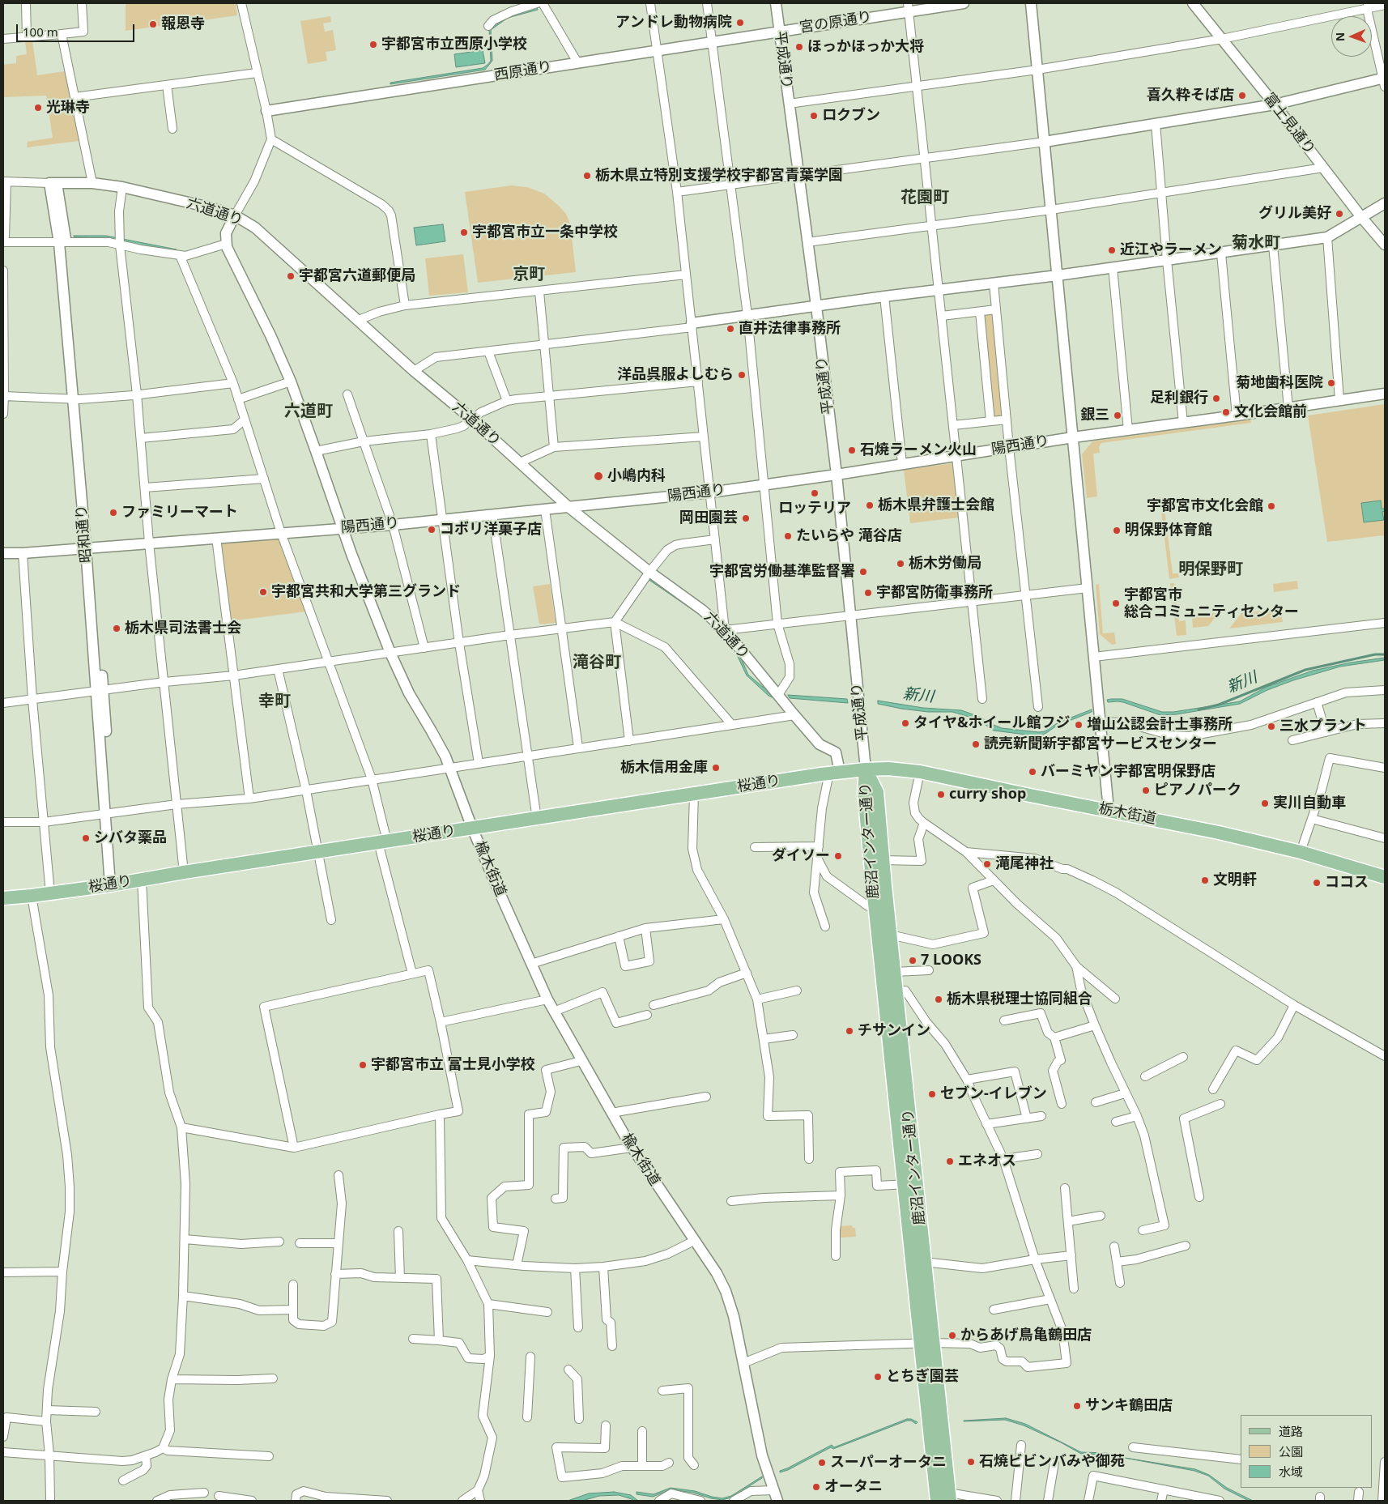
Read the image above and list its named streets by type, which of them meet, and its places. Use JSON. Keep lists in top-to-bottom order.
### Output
{
  "streets": {
    "main road": ["桜通り", "栃木街道", "鹿沼インター通り"],
    "street": [
      "宮の原通り",
      "平成通り",
      "西原通り",
      "富士見通り",
      "六道通り",
      "陽西通り",
      "昭和通り",
      "楡木街道"
    ]
  },
  "crossings": [
    ["宮の原通り", "平成通り"],
    ["宮の原通り", "西原通り"],
    ["平成通り", "西原通り"],
    ["平成通り", "陽西通り"],
    ["平成通り", "桜通り"],
    ["平成通り", "栃木街道"],
    ["平成通り", "鹿沼インター通り"],
    ["六道通り", "陽西通り"],
    ["六道通り", "昭和通り"],
    ["六道通り", "桜通り"],
    ["陽西通り", "昭和通り"],
    ["陽西通り", "楡木街道"],
    ["昭和通り", "桜通り"],
    ["桜通り", "栃木街道"],
    ["桜通り", "鹿沼インター通り"],
    ["桜通り", "楡木街道"],
    ["栃木街道", "鹿沼インター通り"]
  ],
  "districts": [
    "花園町",
    "菊水町",
    "京町",
    "六道町",
    "明保野町",
    "滝谷町",
    "幸町"
  ],
  "water": ["新川"],
  "places": [
    "アンドレ動物病院",
    "報恩寺",
    "宇都宮市立西原小学校",
    "ほっかほっか大将",
    "喜久粋そば店",
    "光琳寺",
    "ロクブン",
    "栃木県立特別支援学校宇都宮青葉学園",
    "グリル美好",
    "宇都宮市立一条中学校",
    "近江やラーメン",
    "宇都宮六道郵便局",
    "直井法律事務所",
    "洋品呉服よしむら",
    "菊地歯科医院",
    "足利銀行",
    "文化会館前",
    "銀三",
    "石焼ラーメン火山",
    "小嶋内科",
    "ロッテリア",
    "栃木県弁護士会館",
    "宇都宮市文化会館",
    "ファミリーマート",
    "岡田園芸",
    "コボリ洋菓子店",
    "明保野体育館",
    "たいらや 滝谷店",
    "栃木労働局",
    "宇都宮労働基準監督署",
    "宇都宮共和大学第三グランド",
    "宇都宮防衛事務所",
    "宇都宮市 総合コミュニティセンター",
    "栃木県司法書士会",
    "タイヤ&ホイール館フジ",
    "増山公認会計士事務所",
    "三水プラント",
    "読売新聞新宇都宮サービスセンター",
    "栃木信用金庫",
    "バーミヤン宇都宮明保野店",
    "ピアノパーク",
    "curry shop",
    "実川自動車",
    "シバタ薬品",
    "ダイソー",
    "滝尾神社",
    "文明軒",
    "ココス",
    "7 LOOKS",
    "栃木県税理士協同組合",
    "チサンイン",
    "宇都宮市立 富士見小学校",
    "セブン-イレブン",
    "エネオス",
    "からあげ鳥亀鶴田店",
    "とちぎ園芸",
    "サンキ鶴田店",
    "石焼ビビンバみや御苑",
    "スーパーオータニ",
    "オータニ"
  ],
  "legend": ["道路", "公園", "水域"],
  "scale_bar": "100 m",
  "north": "left"
}
